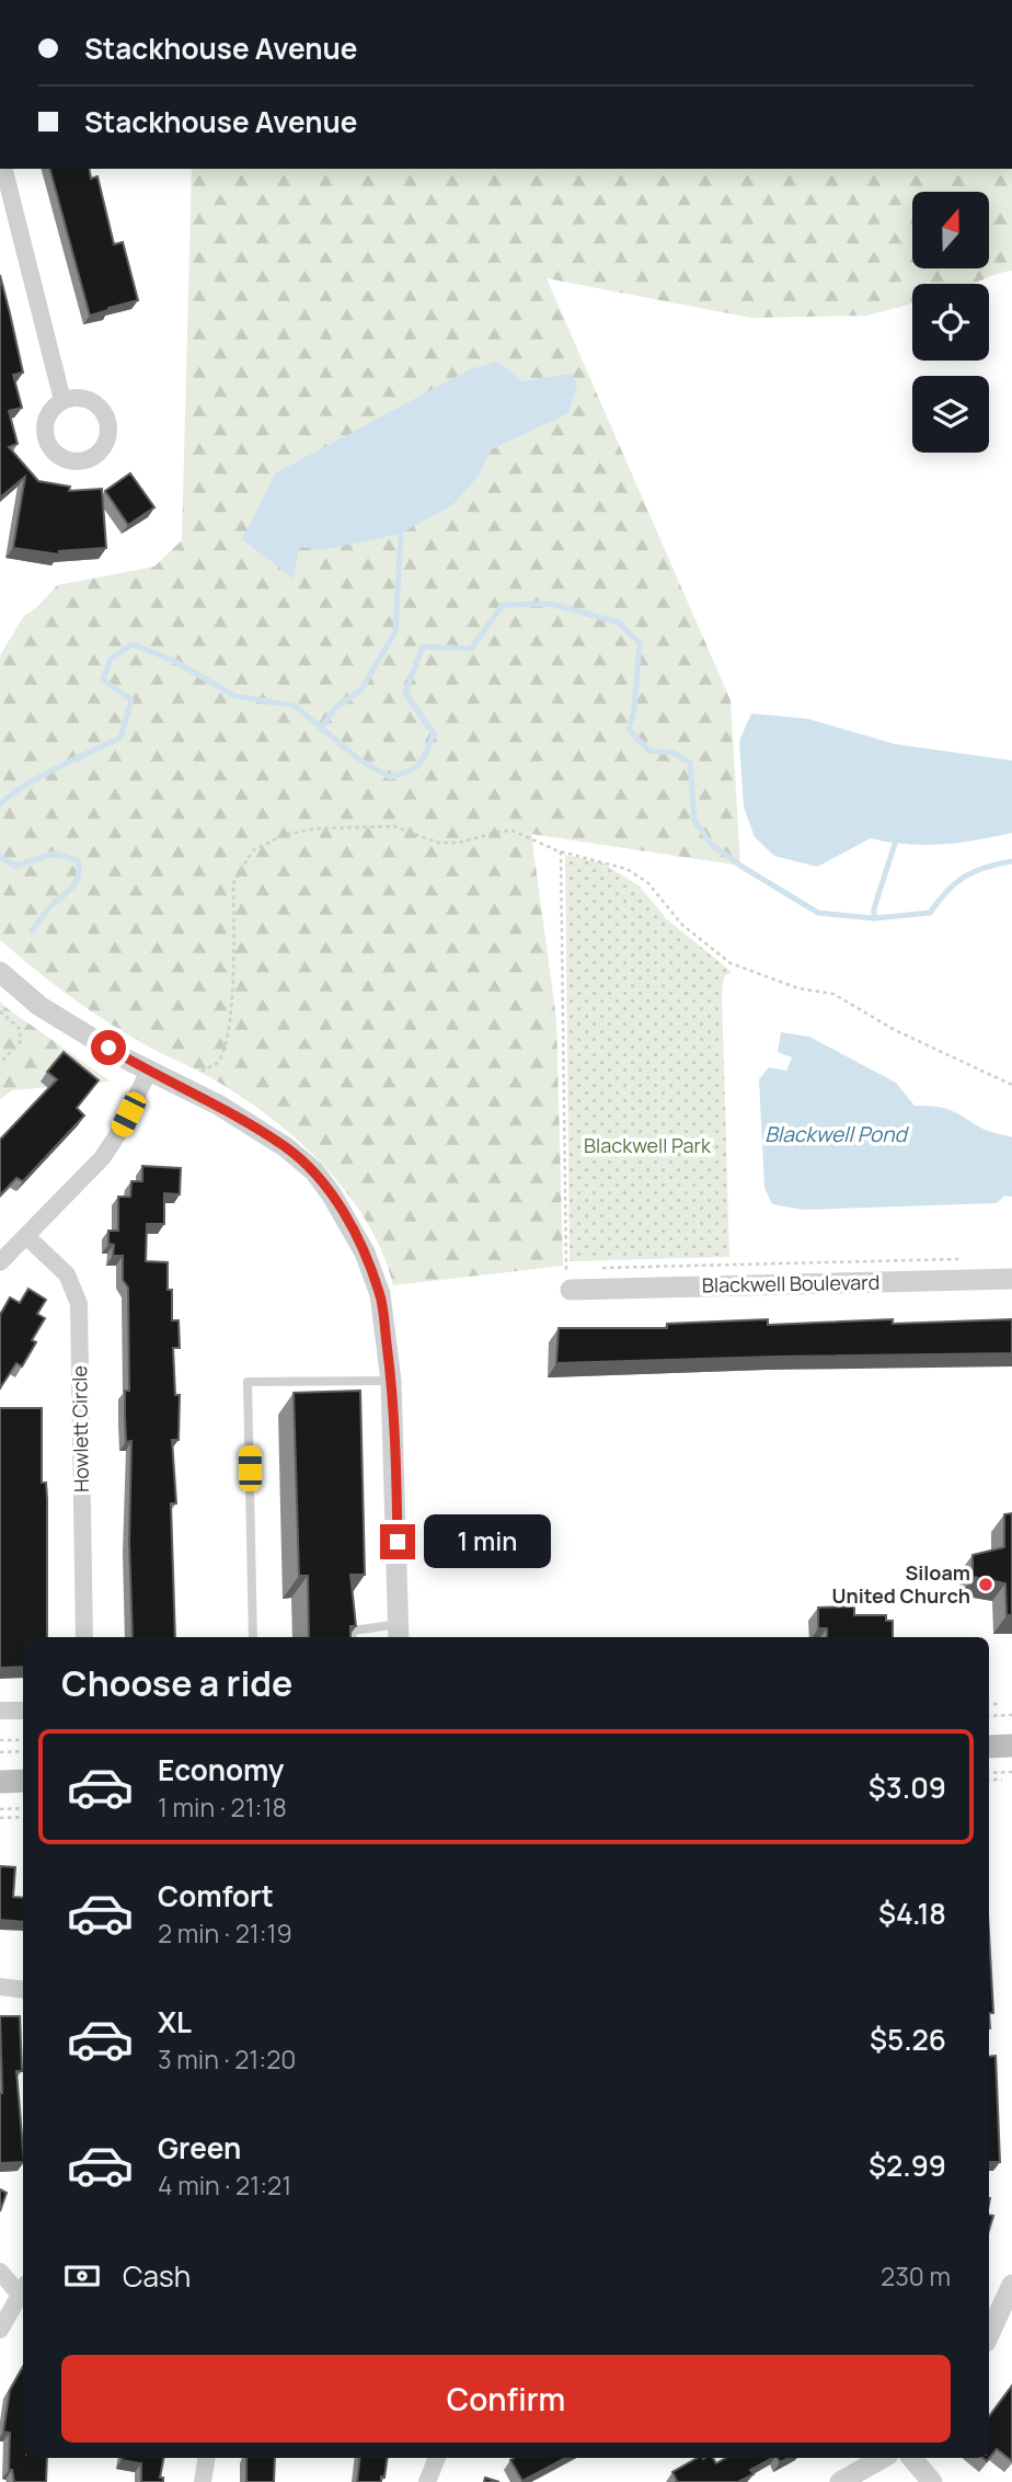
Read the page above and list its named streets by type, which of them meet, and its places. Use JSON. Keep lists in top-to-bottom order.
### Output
{
  "streets": {
    "street": ["Blackwell Boulevard", "Howlett Circle"]
  },
  "water": ["Blackwell Pond"],
  "parks": ["Blackwell Park"],
  "places": ["Siloam United Church"],
  "north": "top",
  "page": {
    "banner": ["Stackhouse Avenue", "Stackhouse Avenue"],
    "bubble": "1 min",
    "heading": "Choose a ride",
    "list": [
      {
        "name": "Economy",
        "note": "1 min · 21:18",
        "value": "$3.09"
      },
      {
        "name": "Comfort",
        "note": "2 min · 21:19",
        "value": "$4.18"
      },
      {
        "name": "XL",
        "note": "3 min · 21:20",
        "value": "$5.26"
      },
      {
        "name": "Green",
        "note": "4 min · 21:21",
        "value": "$2.99"
      }
    ],
    "pay": ["Cash", "230 m"],
    "buttons": "Confirm"
  }
}
